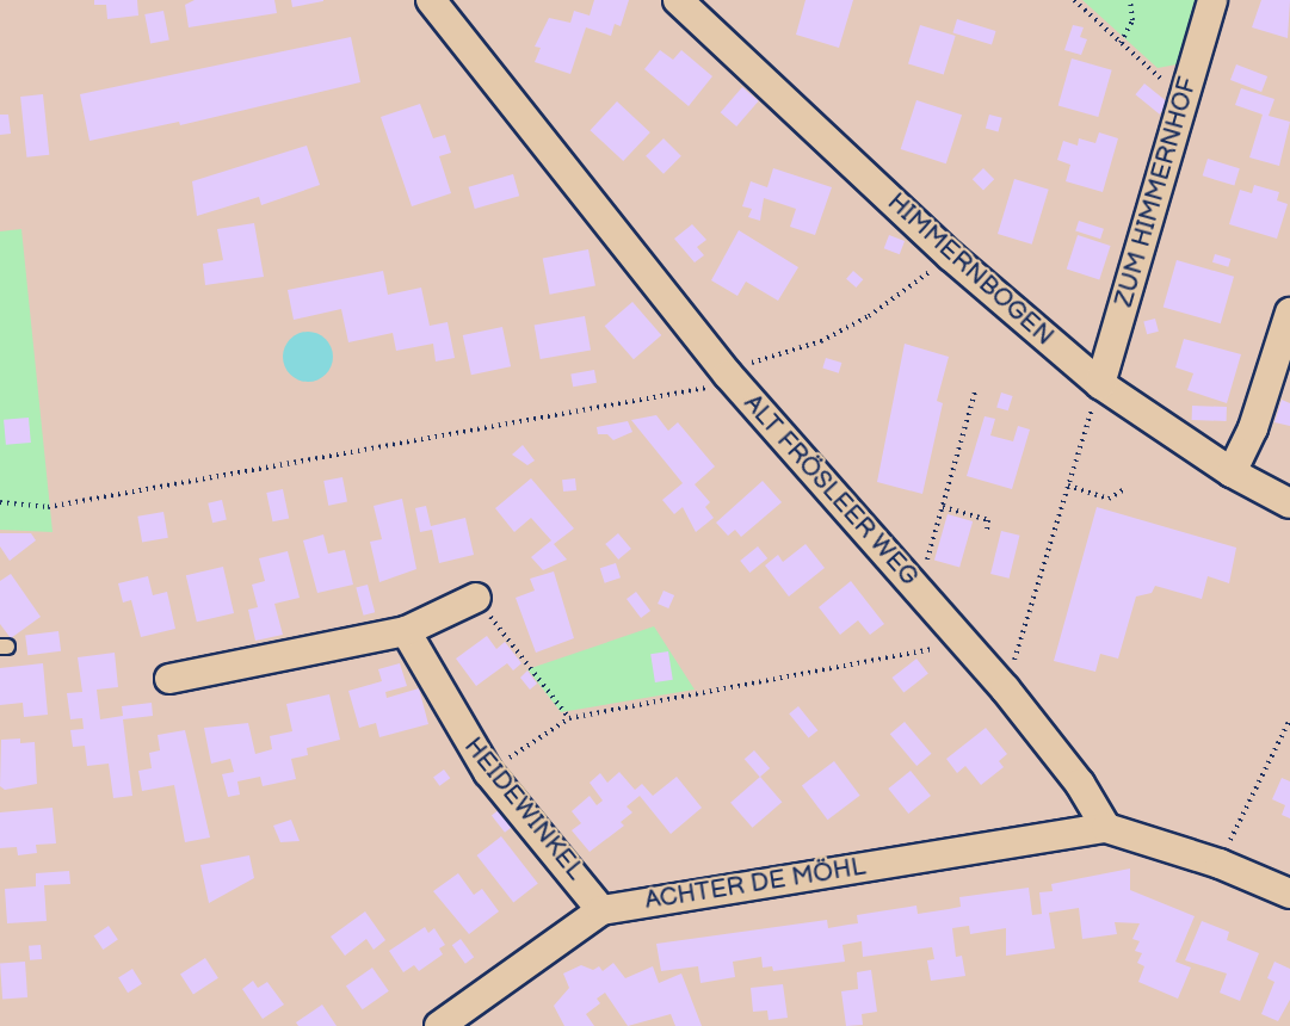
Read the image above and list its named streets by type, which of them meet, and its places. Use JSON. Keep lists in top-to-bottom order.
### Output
{
  "streets": {
    "street": [
      "ZUM HIMMERNHOF",
      "HIMMERNBOGEN",
      "ALT FRÖSLEER WEG",
      "HEIDEWINKEL",
      "ACHTER DE MÖHL"
    ]
  },
  "crossings": [
    ["ZUM HIMMERNHOF", "HIMMERNBOGEN"],
    ["ALT FRÖSLEER WEG", "ACHTER DE MÖHL"],
    ["HEIDEWINKEL", "ACHTER DE MÖHL"]
  ]
}
